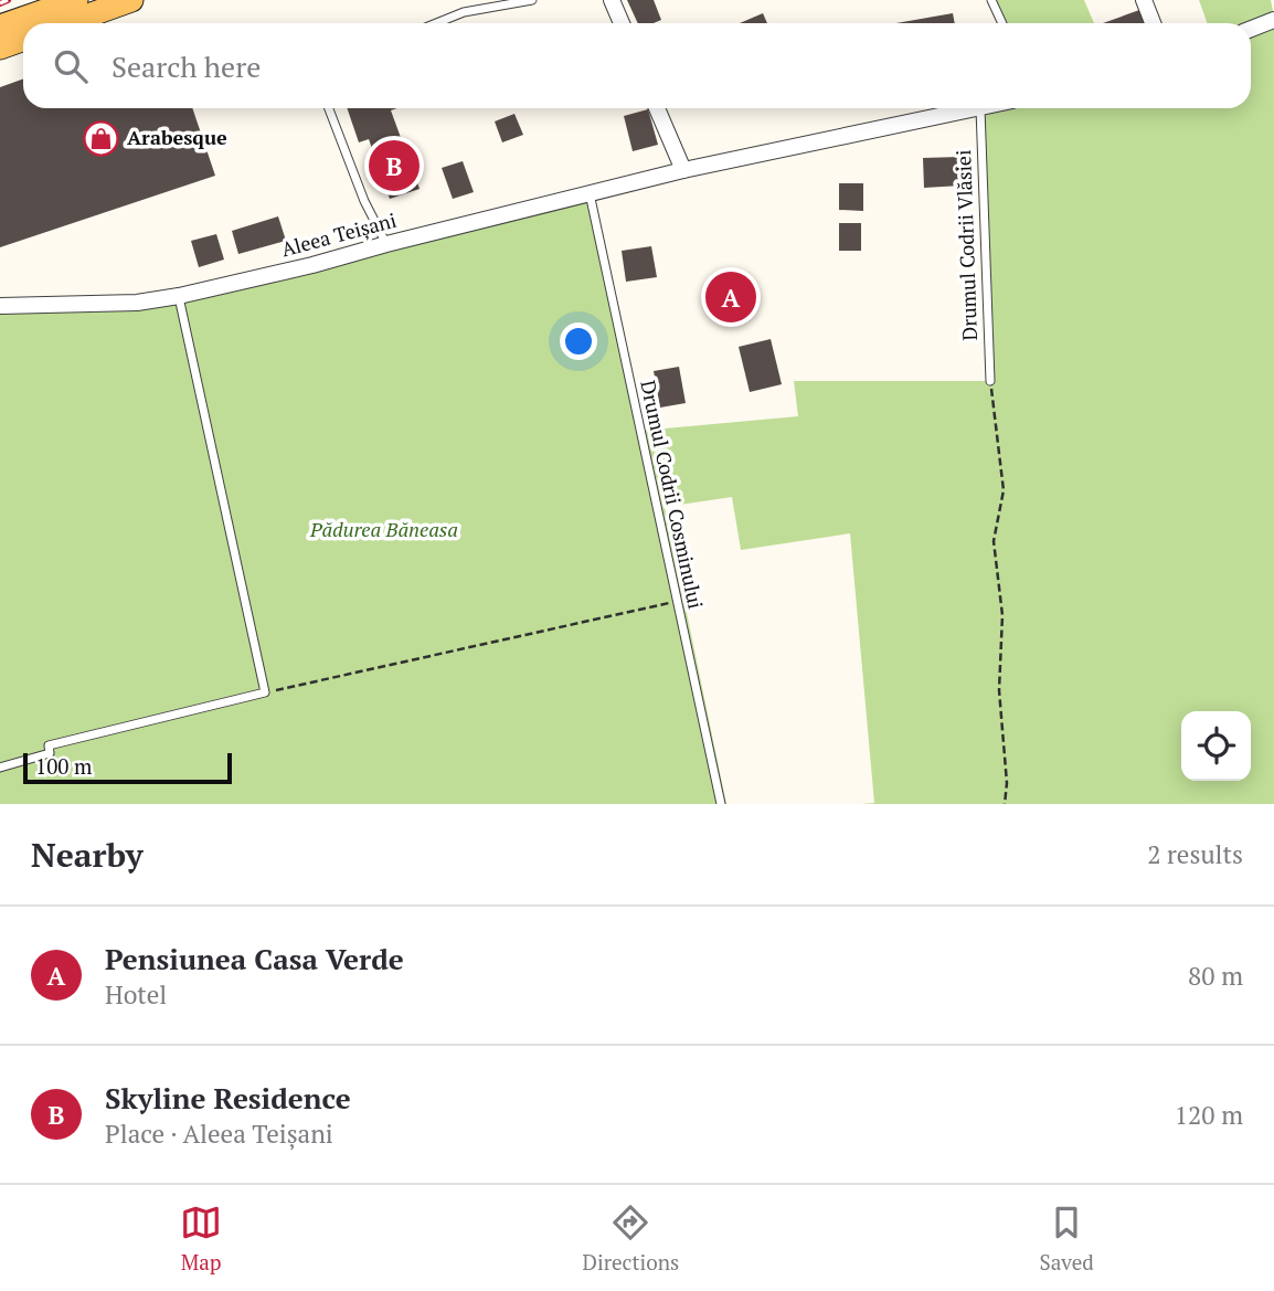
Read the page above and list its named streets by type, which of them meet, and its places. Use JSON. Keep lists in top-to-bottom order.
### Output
{
  "streets": {
    "street": ["Aleea Teișani"],
    "lane": ["Drumul Codrii Vlăsiei", "Drumul Codrii Cosminului"]
  },
  "crossings": [
    ["Aleea Teișani", "Drumul Codrii Cosminului"]
  ],
  "parks": ["Pădurea Băneasa"],
  "places": {
    "shop": ["Arabesque"]
  },
  "scale_bar": "100 m",
  "page": {
    "search": "Search here",
    "pins": ["B", "A"],
    "scale": "100 m",
    "heading": ["Nearby", "2 results"],
    "list": [
      {
        "mark": "A",
        "name": "Pensiunea Casa Verde",
        "note": "Hotel",
        "value": "80 m"
      },
      {
        "mark": "B",
        "name": "Skyline Residence",
        "note": "Place · Aleea Teișani",
        "value": "120 m"
      }
    ],
    "nav": ["Map", "Directions", "Saved"]
  }
}
